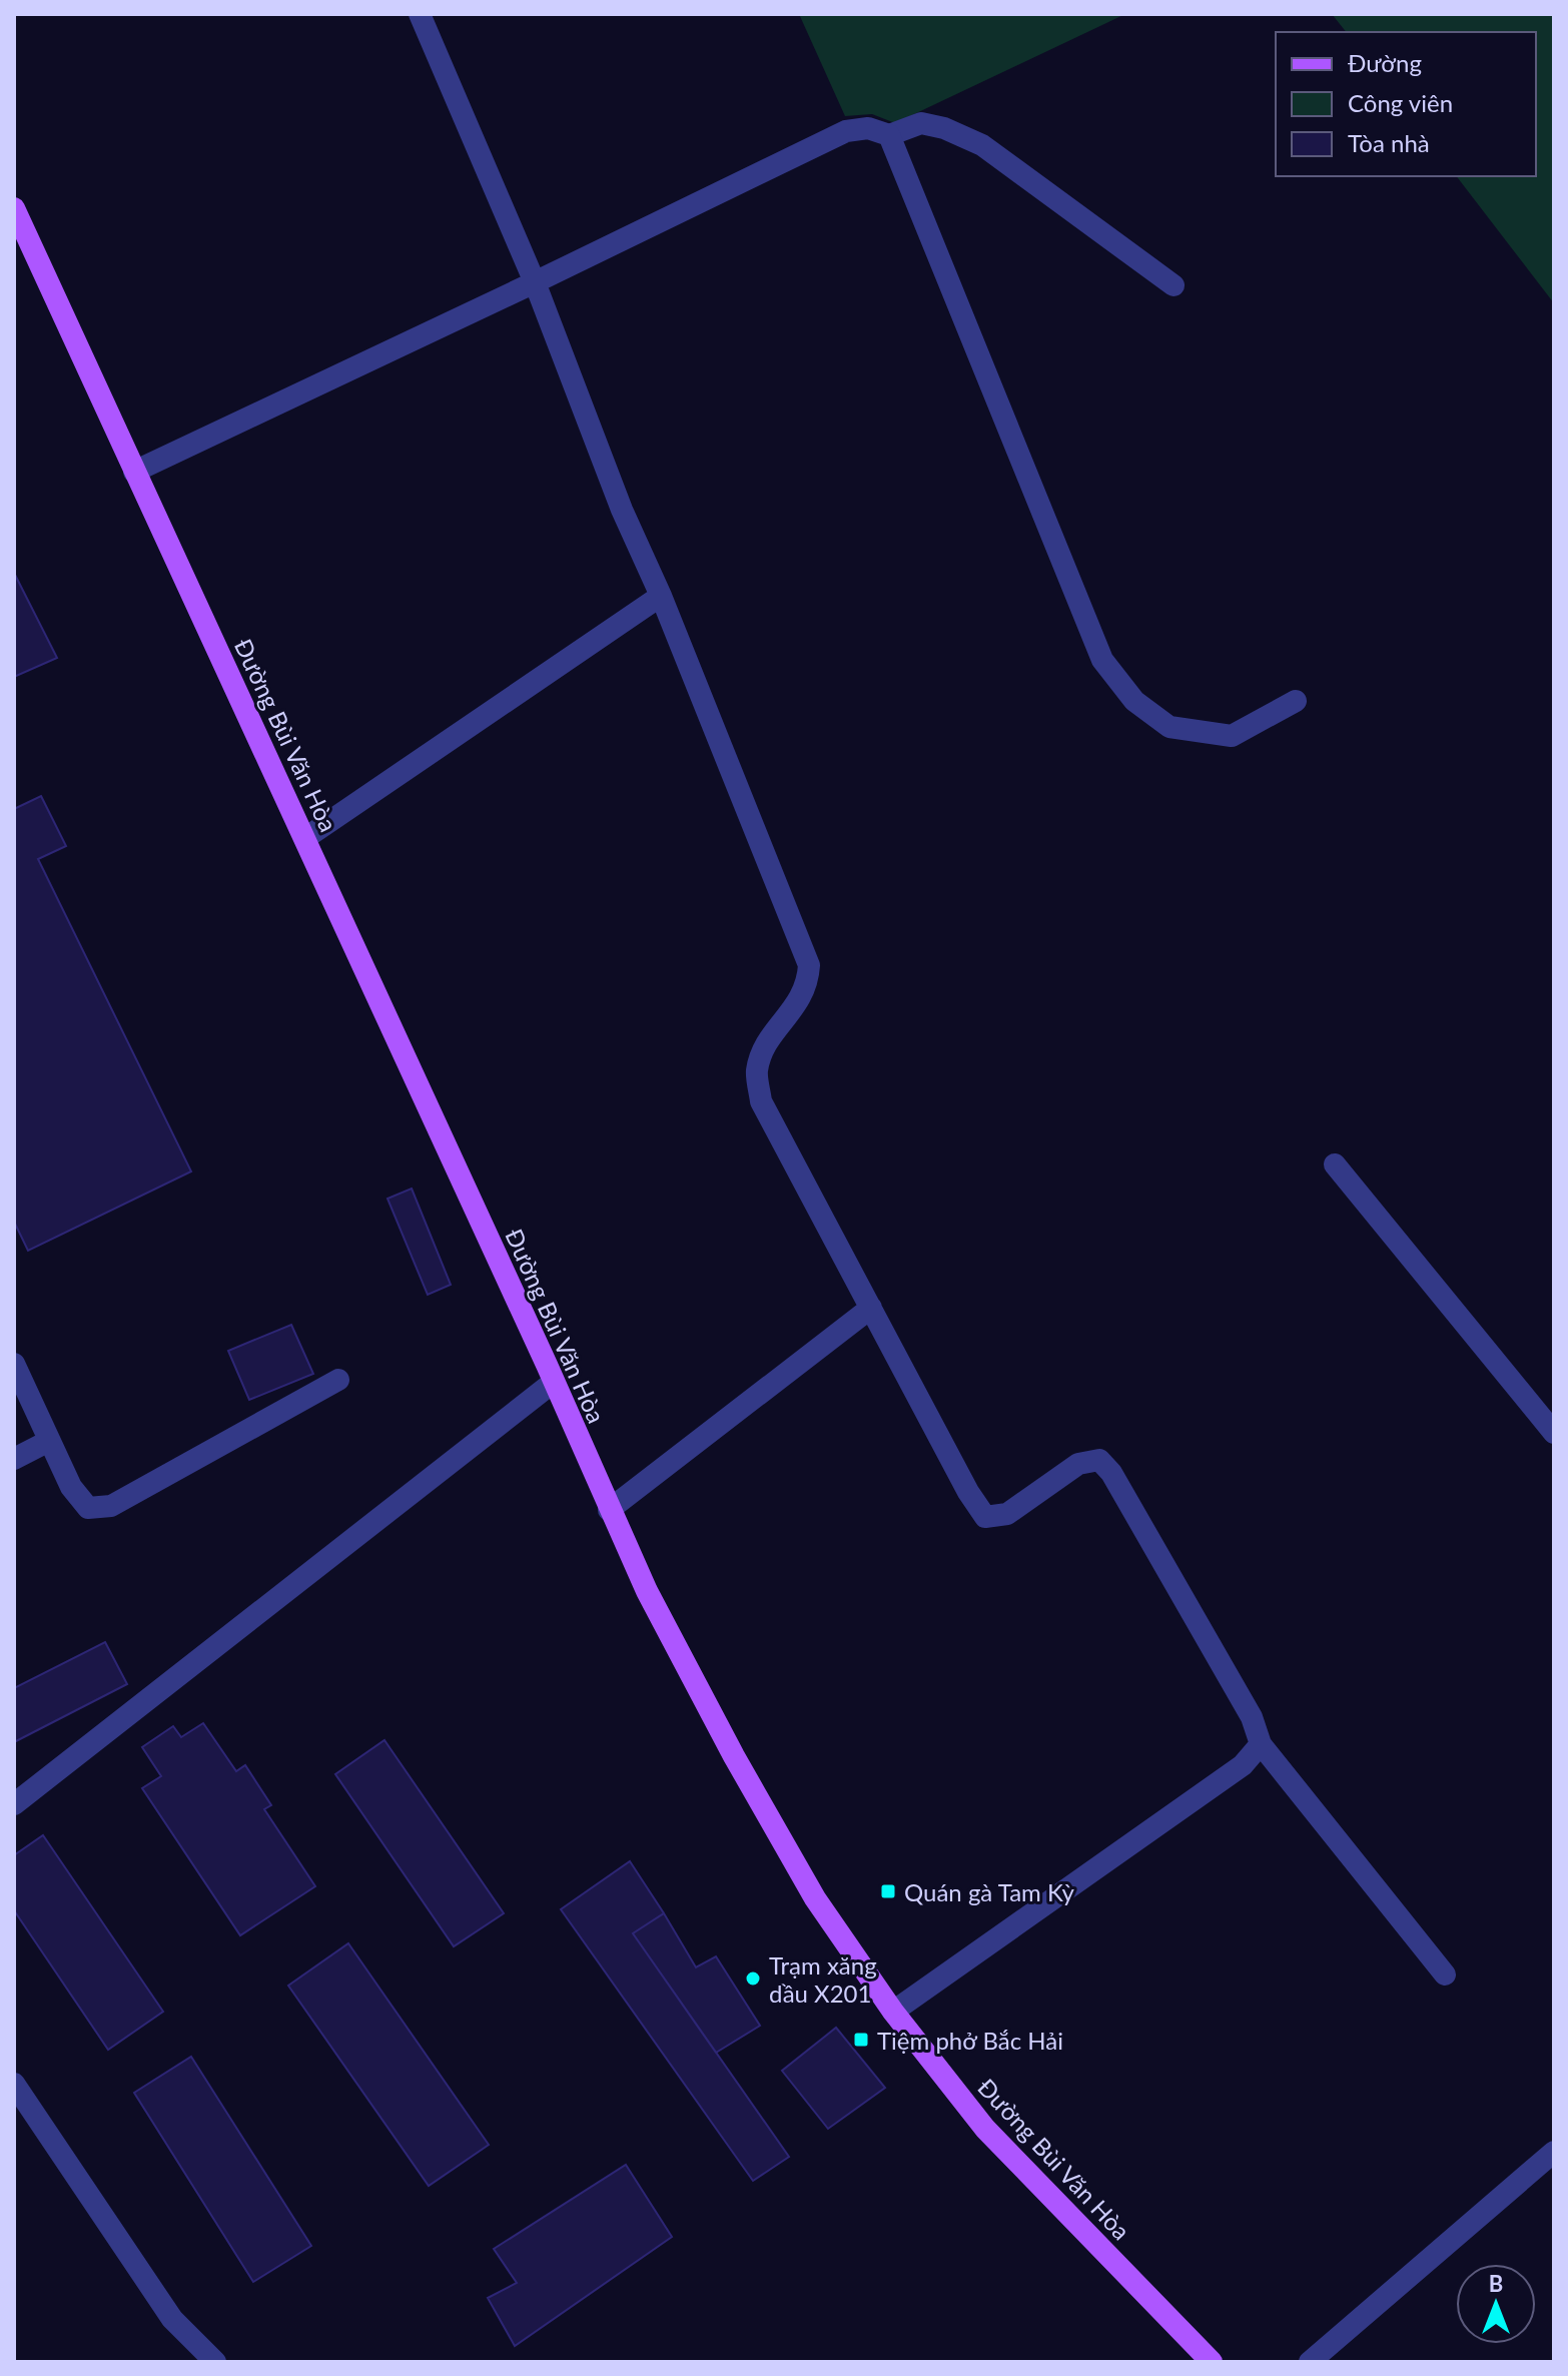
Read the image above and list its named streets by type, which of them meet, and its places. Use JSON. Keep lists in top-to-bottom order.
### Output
{
  "streets": {
    "main road": ["Đường Bùi Văn Hòa"]
  },
  "places": {
    "transit": ["Quán gà Tam Kỳ", "Tiệm phở Bắc Hải"],
    "other": ["Trạm xăng dầu X201"]
  },
  "legend": ["Đường", "Công viên", "Tòa nhà"],
  "north": "top"
}
